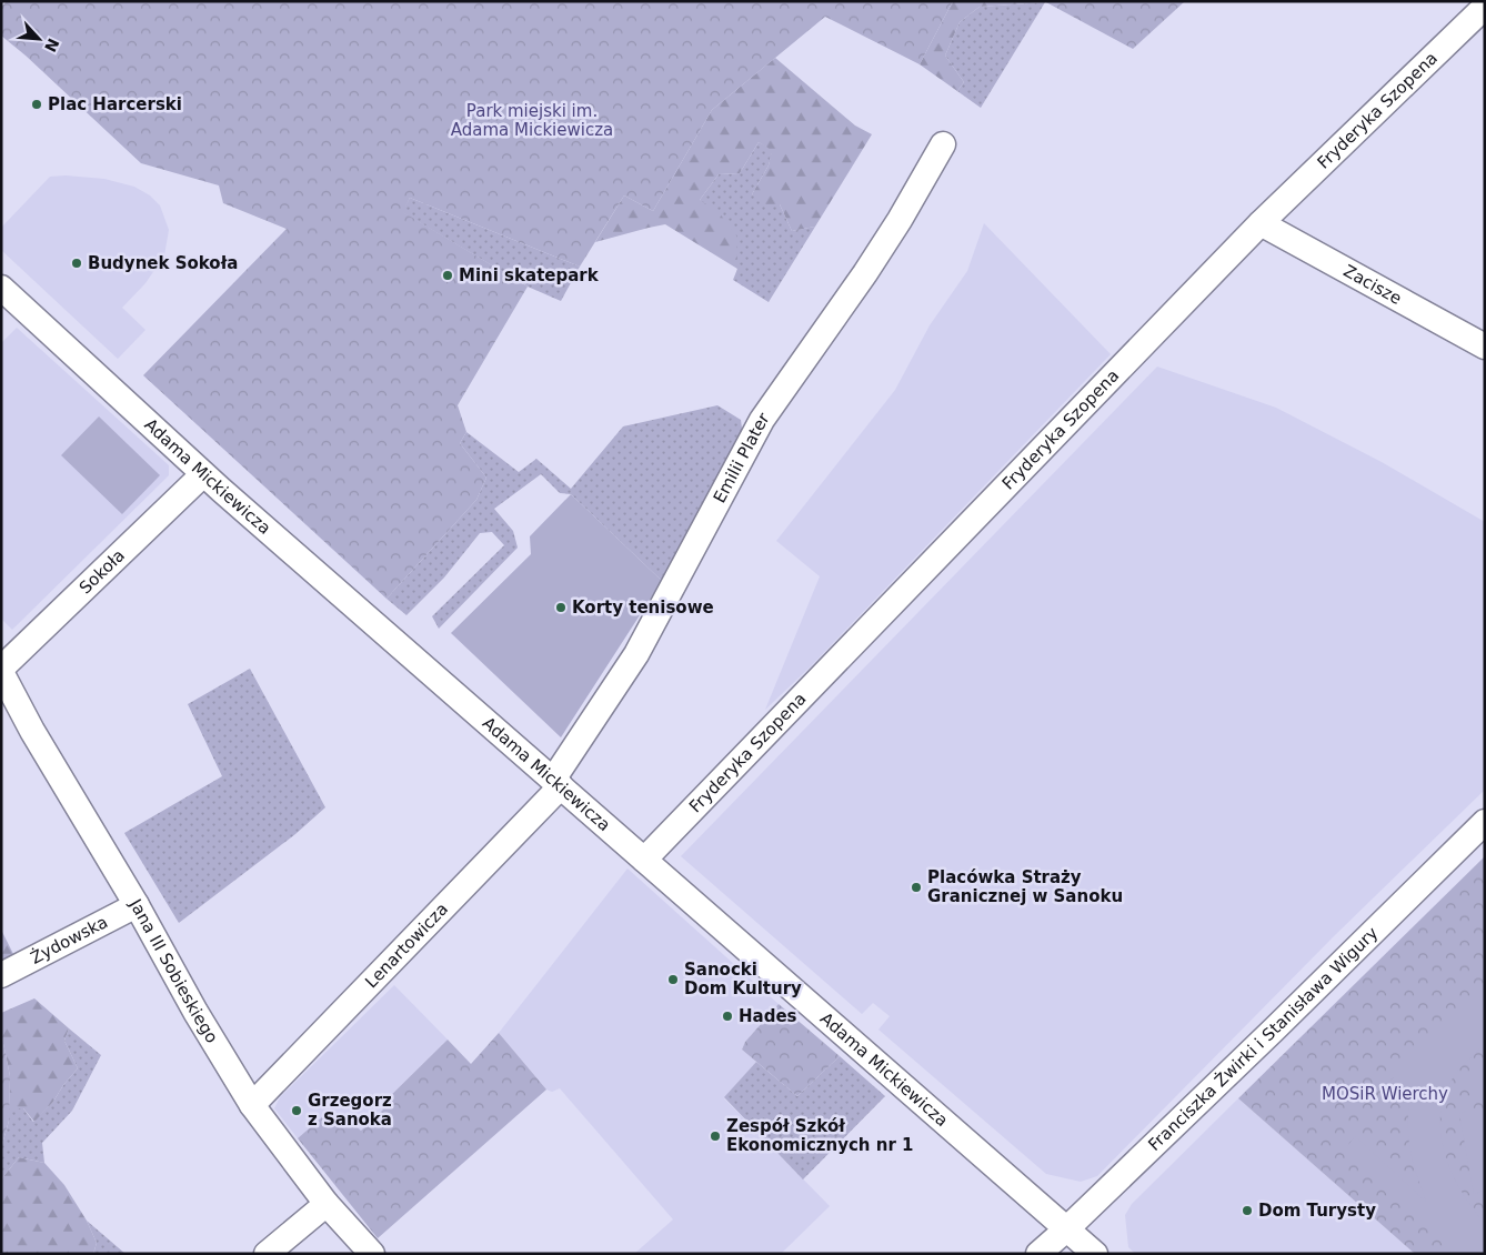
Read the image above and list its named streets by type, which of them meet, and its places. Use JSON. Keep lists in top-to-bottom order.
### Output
{
  "streets": {
    "street": [
      "Fryderyka Szopena",
      "Zacisze",
      "Emilii Plater",
      "Adama Mickiewicza",
      "Sokoła",
      "Żydowska",
      "Lenartowicza",
      "Jana III Sobieskiego",
      "Franciszka Żwirki i Stanisława Wigury"
    ]
  },
  "crossings": [
    ["Fryderyka Szopena", "Zacisze"],
    ["Fryderyka Szopena", "Adama Mickiewicza"],
    ["Emilii Plater", "Adama Mickiewicza"],
    ["Emilii Plater", "Lenartowicza"],
    ["Adama Mickiewicza", "Sokoła"],
    ["Adama Mickiewicza", "Lenartowicza"],
    ["Adama Mickiewicza", "Franciszka Żwirki i Stanisława Wigury"],
    ["Sokoła", "Jana III Sobieskiego"],
    ["Żydowska", "Jana III Sobieskiego"],
    ["Lenartowicza", "Jana III Sobieskiego"]
  ],
  "parks": ["Park miejski im. Adama Mickiewicza", "MOSiR Wierchy"],
  "places": [
    "Plac Harcerski",
    "Budynek Sokoła",
    "Mini skatepark",
    "Korty tenisowe",
    "Placówka Straży Granicznej w Sanoku",
    "Sanocki Dom Kultury",
    "Hades",
    "Grzegorz z Sanoka",
    "Zespół Szkół Ekonomicznych nr 1",
    "Dom Turysty"
  ],
  "north": "bottom right"
}
